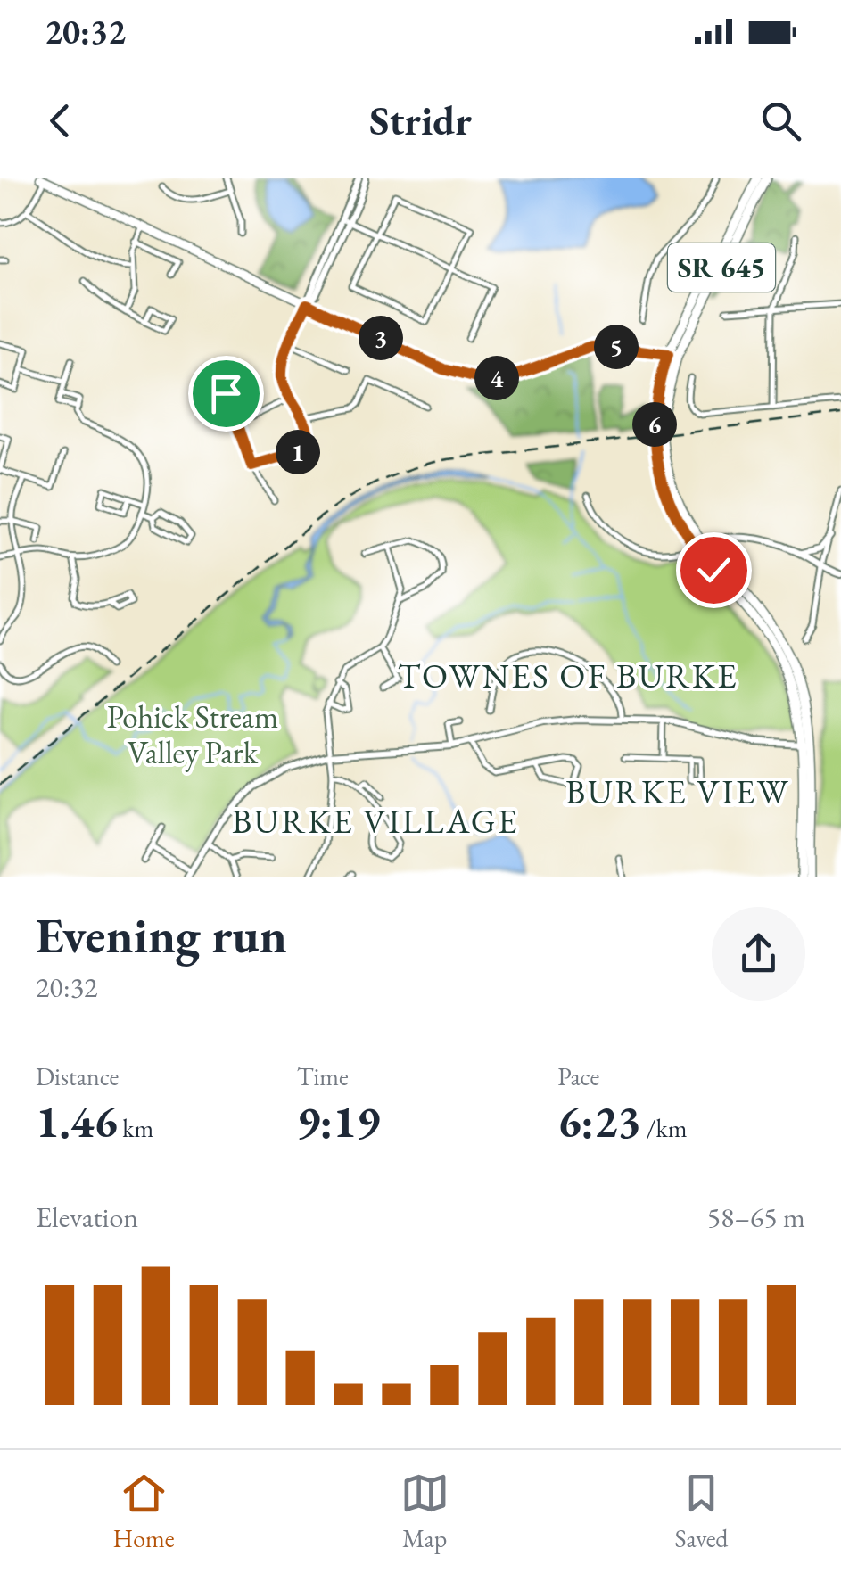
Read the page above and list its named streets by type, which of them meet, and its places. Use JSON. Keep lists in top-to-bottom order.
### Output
{
  "streets": {
    "main road": ["SR 645"]
  },
  "districts": ["TOWNES OF BURKE", "BURKE VIEW", "BURKE VILLAGE"],
  "parks": ["Pohick Stream Valley Park"],
  "page": {
    "status": "20:32",
    "header": "Stridr",
    "pins": [
      "3",
      "5",
      "4",
      "6",
      "1"
    ],
    "heading": ["Evening run", "20:32"],
    "stats": [
      ["Distance", "1.46 km"],
      ["Time", "9:19"],
      ["Pace", "6:23 /km"]
    ],
    "chart": ["Elevation", "58–65 m"],
    "tabs": ["Home", "Map", "Saved"]
  }
}
